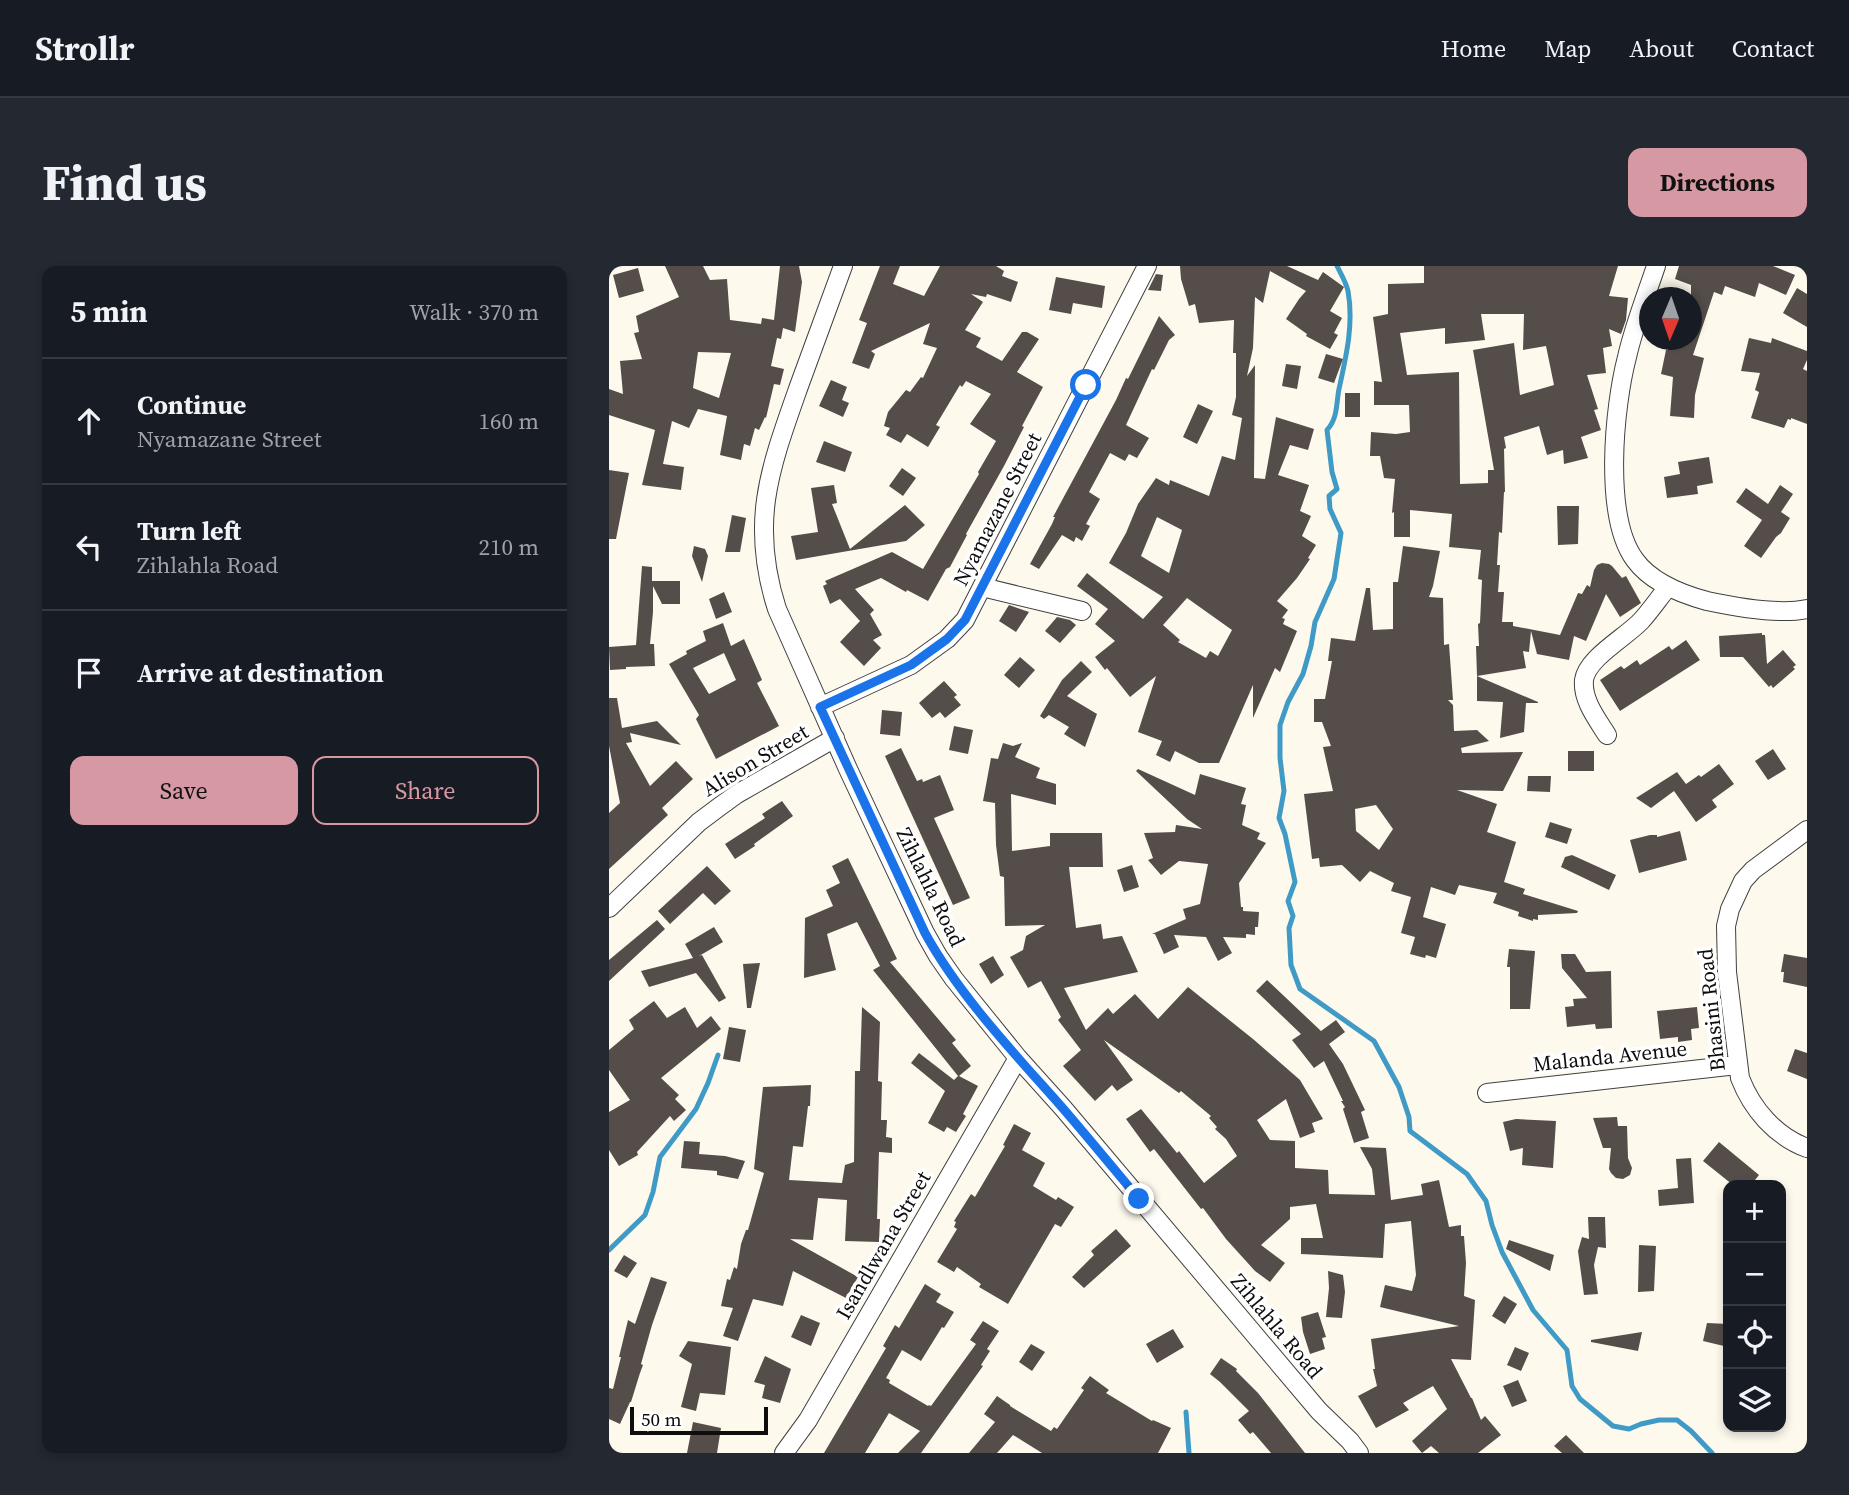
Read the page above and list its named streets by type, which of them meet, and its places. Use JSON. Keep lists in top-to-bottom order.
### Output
{
  "streets": {
    "street": [
      "Nyamazane Street",
      "Alison Street",
      "Zihlahla Road",
      "Bhasini Road",
      "Malanda Avenue",
      "Isandlwana Street"
    ]
  },
  "crossings": [
    ["Nyamazane Street", "Zihlahla Road"],
    ["Alison Street", "Zihlahla Road"],
    ["Zihlahla Road", "Isandlwana Street"],
    ["Bhasini Road", "Malanda Avenue"]
  ],
  "scale_bar": "50 m",
  "north": "bottom",
  "page": {
    "header": "Strollr",
    "nav": [
      "Home",
      "Map",
      "About",
      "Contact"
    ],
    "buttons": [
      "Directions",
      ["Save", "Share"]
    ],
    "title": "Find us",
    "heading": ["5 min", "Walk · 370 m"],
    "list": [
      ["Continue", "Nyamazane Street", "160 m"],
      ["Turn left", "Zihlahla Road", "210 m"],
      "Arrive at destination"
    ],
    "map_buttons": ["+", "−"],
    "scale": "50 m"
  }
}
